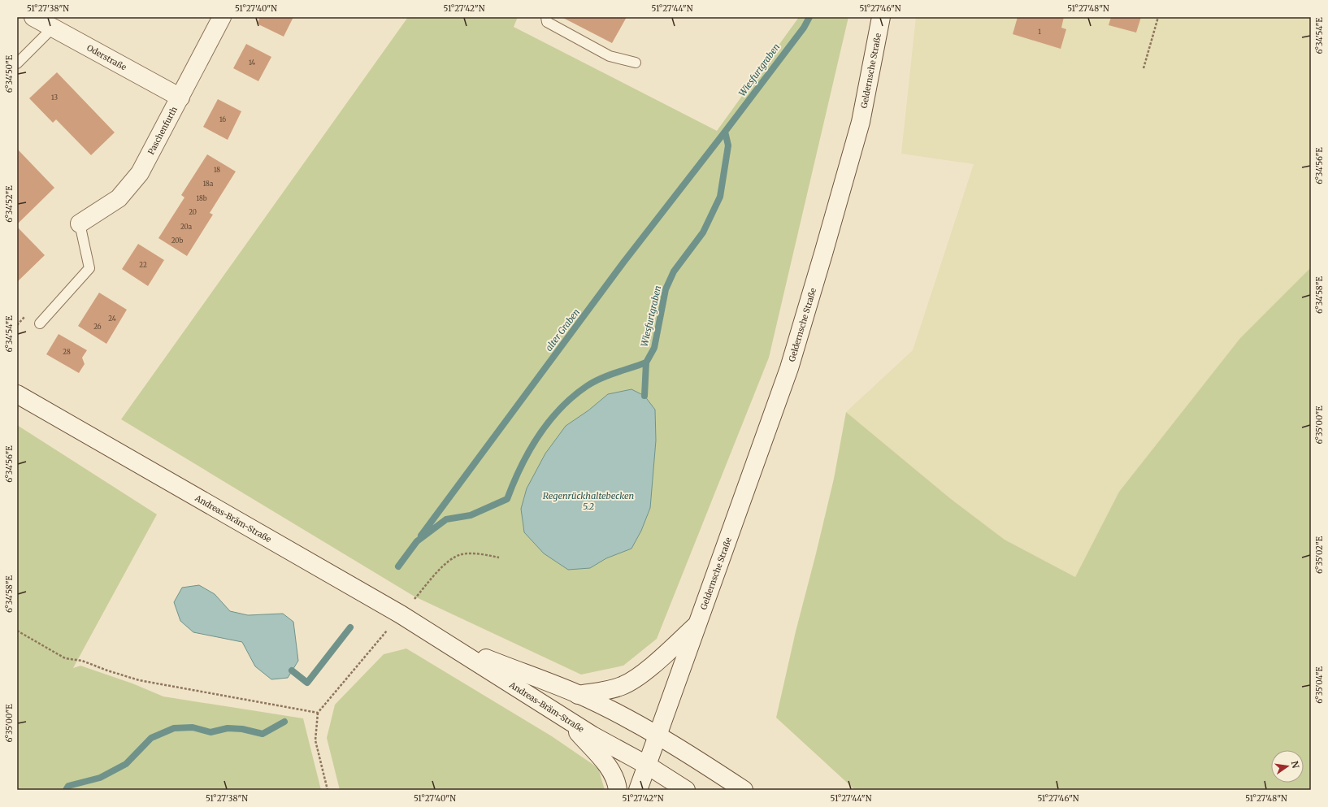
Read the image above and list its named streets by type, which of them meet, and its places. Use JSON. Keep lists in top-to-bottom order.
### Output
{
  "streets": {
    "main road": [
      "Oderstraße",
      "Geldernsche Straße",
      "Paschenfurth",
      "Andreas-Bräm-Straße"
    ]
  },
  "crossings": [
    ["Oderstraße", "Paschenfurth"],
    ["Geldernsche Straße", "Andreas-Bräm-Straße"]
  ],
  "water": ["Wiesfurtgraben", "alter Graben", "Regenrückhaltebecken 5.2"],
  "house_numbers": [
    "1",
    "14",
    "13",
    "16",
    "18",
    "18a",
    "18b",
    "20",
    "20a",
    "20b",
    "22",
    "24",
    "26",
    "28"
  ],
  "north": "right",
  "coordinates": [
    "51°27'38\"N",
    "51°27'40\"N",
    "51°27'42\"N",
    "51°27'44\"N",
    "51°27'46\"N",
    "51°27'48\"N",
    "6°34'54\"E",
    "6°34'50\"E",
    "6°34'56\"E",
    "6°34'52\"E",
    "6°34'58\"E",
    "6°35'00\"E",
    "6°35'02\"E",
    "6°35'04\"E"
  ]
}
